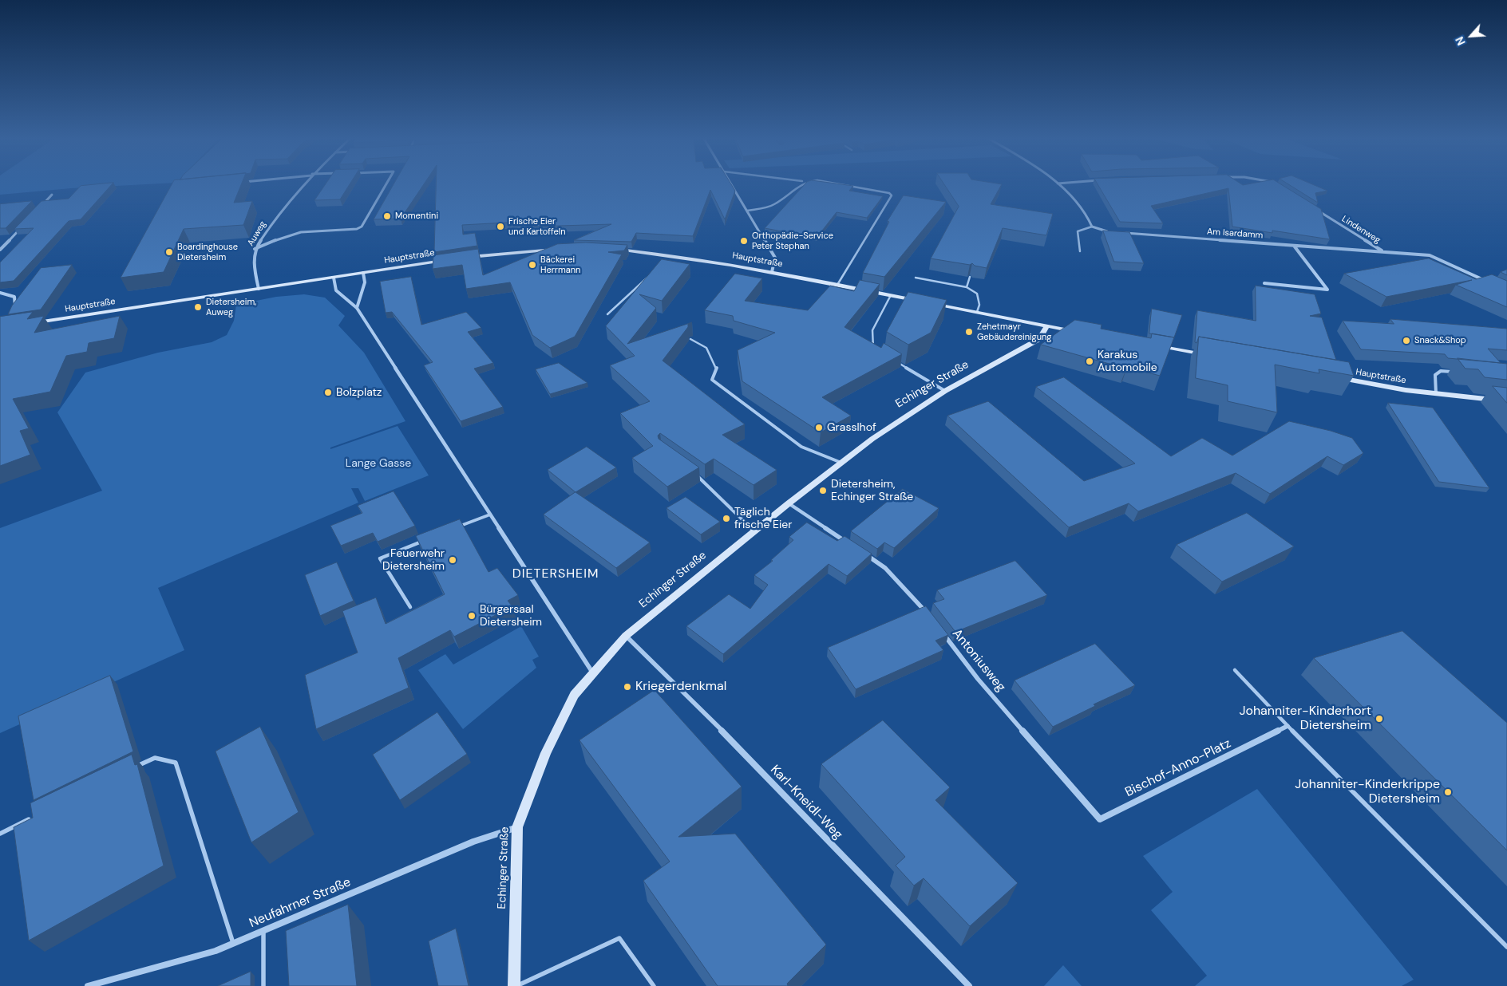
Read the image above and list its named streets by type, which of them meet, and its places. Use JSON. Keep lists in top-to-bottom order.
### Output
{
  "streets": {
    "main road": ["Hauptstraße", "Echinger Straße"],
    "street": [
      "Lindenweg",
      "Auweg",
      "Am Isardamm",
      "Antoniusweg",
      "Bischof-Anno-Platz",
      "Karl-Kneidl-Weg",
      "Neufahrner Straße"
    ]
  },
  "crossings": [
    ["Lindenweg", "Am Isardamm"],
    ["Auweg", "Hauptstraße"],
    ["Echinger Straße", "Karl-Kneidl-Weg"],
    ["Echinger Straße", "Neufahrner Straße"],
    ["Antoniusweg", "Bischof-Anno-Platz"]
  ],
  "districts": ["DIETERSHEIM"],
  "parks": ["Lange Gasse"],
  "places": [
    "Momentini",
    "Frische Eier und Kartoffeln",
    "Orthopädie-Service Peter Stephan",
    "Boardinghouse Dietersheim",
    "Bäckerei Herrmann",
    "Dietersheim, Auweg",
    "Zehetmayr Gebäudereinigung",
    "Snack&Shop",
    "Karakus Automobile",
    "Bolzplatz",
    "Grasslhof",
    "Dietersheim, Echinger Straße",
    "Täglich frische Eier",
    "Feuerwehr Dietersheim",
    "Bürgersaal Dietersheim",
    "Kriegerdenkmal",
    "Johanniter-Kinderhort Dietersheim",
    "Johanniter-Kinderkrippe Dietersheim"
  ],
  "north": "bottom left"
}
